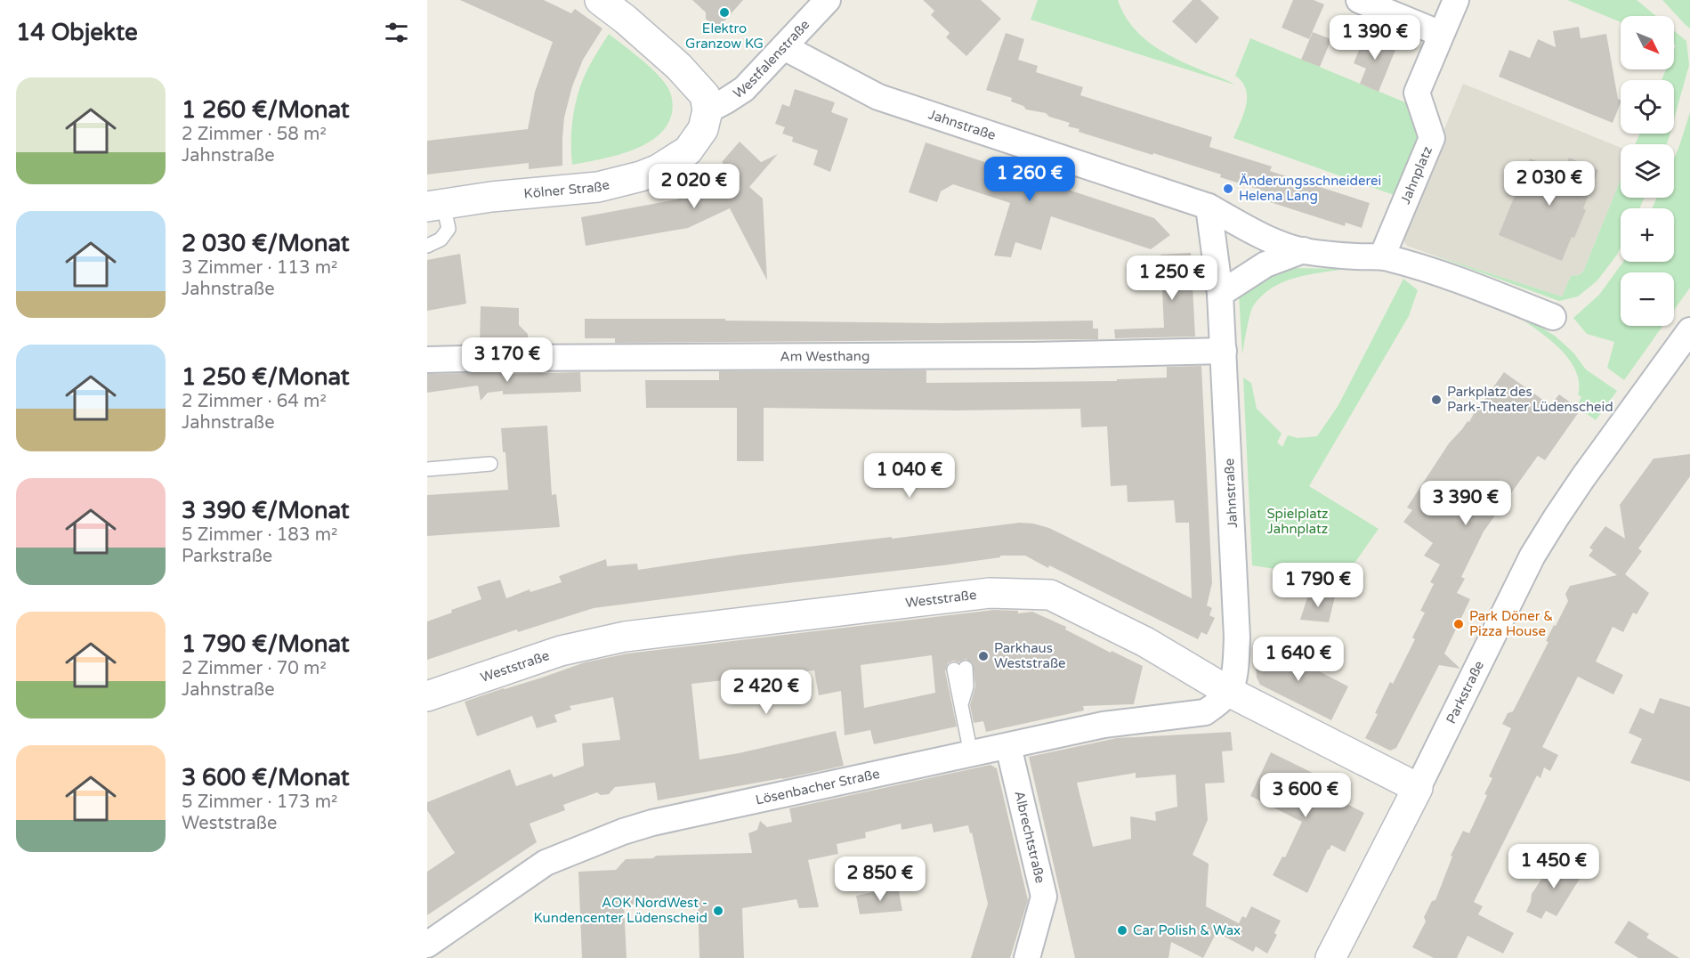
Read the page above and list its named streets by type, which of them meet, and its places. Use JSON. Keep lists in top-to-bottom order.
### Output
{
  "streets": {
    "main road": ["Kölner Straße", "Weststraße", "Parkstraße"],
    "street": [
      "Westfalenstraße",
      "Jahnstraße",
      "Jahnplatz",
      "Am Westhang",
      "Lösenbacher Straße",
      "Albrechtstraße"
    ]
  },
  "crossings": [
    ["Westfalenstraße", "Jahnstraße"],
    ["Westfalenstraße", "Kölner Straße"],
    ["Jahnstraße", "Jahnplatz"],
    ["Jahnstraße", "Am Westhang"],
    ["Jahnstraße", "Weststraße"],
    ["Jahnstraße", "Lösenbacher Straße"],
    ["Weststraße", "Parkstraße"],
    ["Weststraße", "Lösenbacher Straße"],
    ["Lösenbacher Straße", "Albrechtstraße"]
  ],
  "parks": ["Spielplatz Jahnplatz"],
  "places": [
    "Elektro Granzow KG",
    "Änderungsschneiderei Helena Lang",
    "Parkplatz des Park-Theater Lüdenscheid",
    "Park Döner & Pizza House",
    "Parkhaus Weststraße",
    "AOK NordWest - Kundencenter Lüdenscheid",
    "Car Polish & Wax"
  ],
  "north": "bottom right",
  "page": {
    "heading": "14 Objekte",
    "price": [
      "1 390 €",
      "1 260 €",
      "2 030 €",
      "2 020 €",
      "1 250 €",
      "3 170 €",
      "1 040 €",
      "3 390 €",
      "1 790 €",
      "1 640 €",
      "2 420 €",
      "3 600 €",
      "1 450 €",
      "2 850 €"
    ],
    "map_buttons": ["+", "−"],
    "list": [
      {
        "name": "1 260 €/Monat",
        "note": "2 Zimmer · 58 m² · Jahnstraße"
      },
      {
        "name": "2 030 €/Monat",
        "note": "3 Zimmer · 113 m² · Jahnstraße"
      },
      {
        "name": "1 250 €/Monat",
        "note": "2 Zimmer · 64 m² · Jahnstraße"
      },
      {
        "name": "3 390 €/Monat",
        "note": "5 Zimmer · 183 m² · Parkstraße"
      },
      {
        "name": "1 790 €/Monat",
        "note": "2 Zimmer · 70 m² · Jahnstraße"
      },
      {
        "name": "3 600 €/Monat",
        "note": "5 Zimmer · 173 m² · Weststraße"
      }
    ]
  }
}
